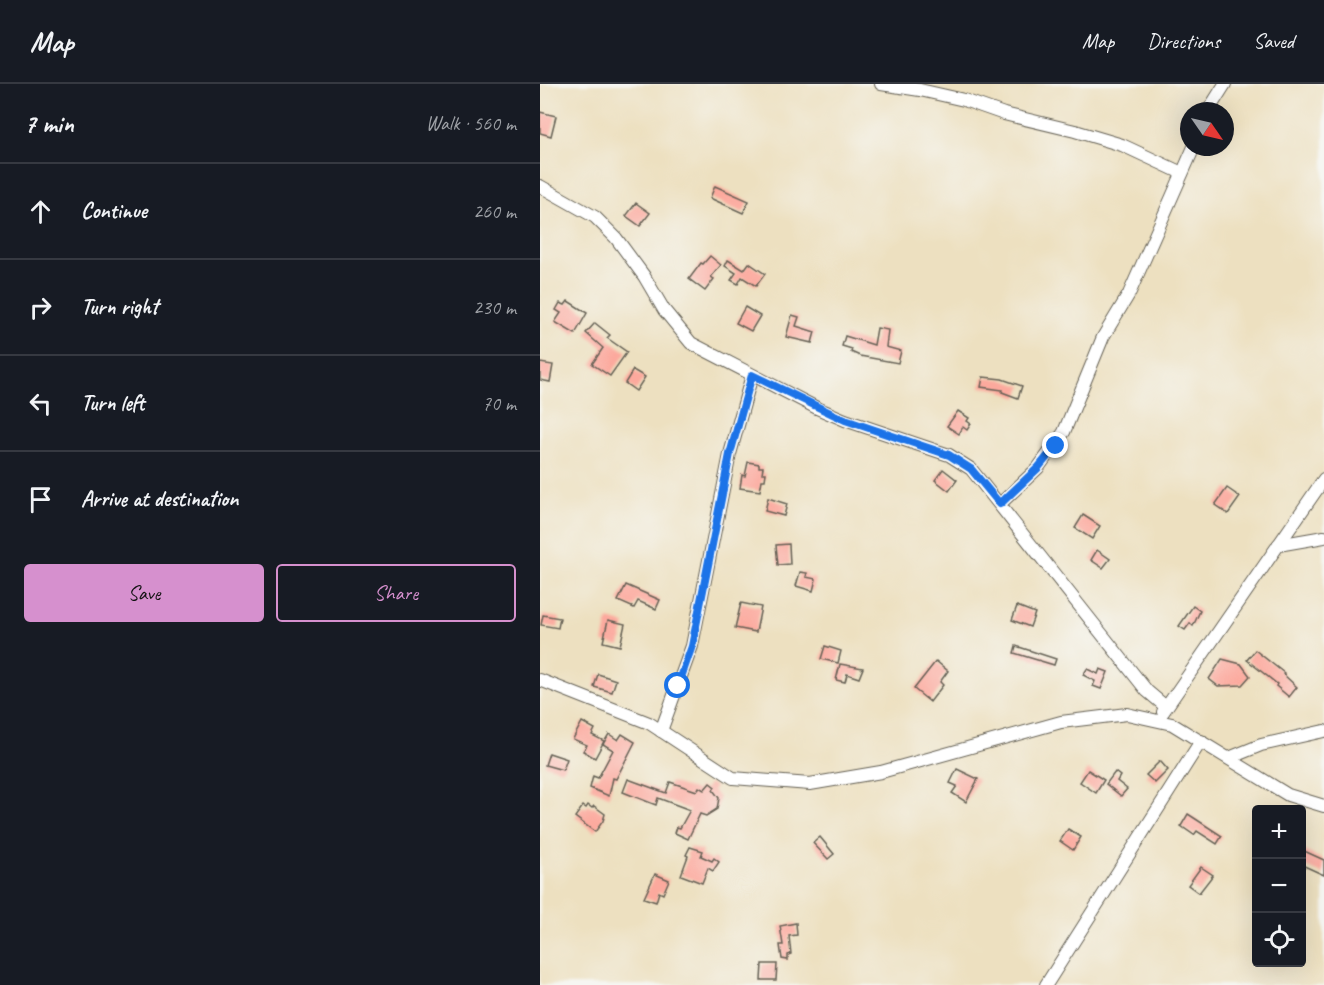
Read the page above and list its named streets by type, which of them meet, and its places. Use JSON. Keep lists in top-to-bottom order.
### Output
{
  "north": "bottom right",
  "page": {
    "header": "Map",
    "nav": ["Map", "Directions", "Saved"],
    "heading": ["7 min", "Walk · 560 m"],
    "list": [
      ["Continue", "260 m"],
      ["Turn right", "230 m"],
      ["Turn left", "70 m"],
      "Arrive at destination"
    ],
    "buttons": ["Save", "Share"],
    "map_buttons": ["+", "−"]
  }
}
